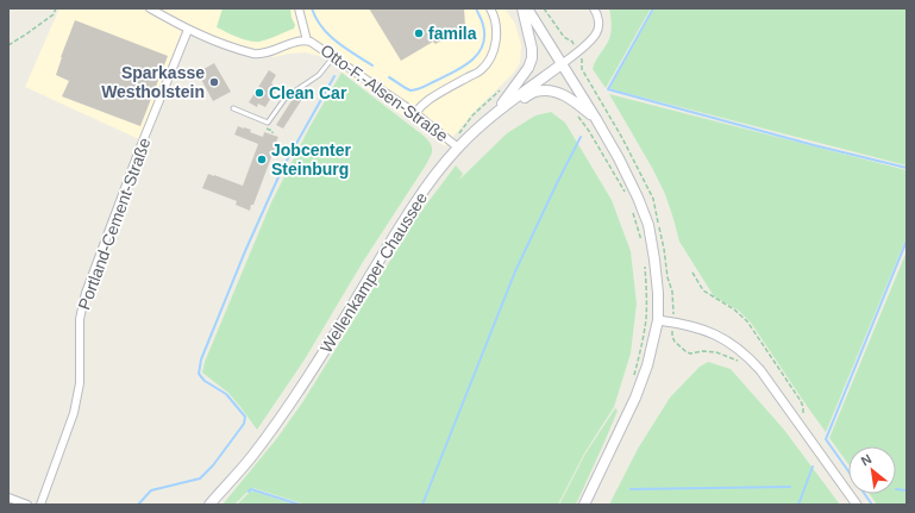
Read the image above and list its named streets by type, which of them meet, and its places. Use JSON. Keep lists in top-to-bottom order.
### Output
{
  "streets": {
    "main road": ["Wellenkamper Chaussee"],
    "street": ["Otto-F.-Alsen-Straße", "Portland-Cement-Straße"]
  },
  "crossings": [
    ["Otto-F.-Alsen-Straße", "Portland-Cement-Straße"],
    ["Otto-F.-Alsen-Straße", "Wellenkamper Chaussee"]
  ],
  "places": [
    "famila",
    "Sparkasse Westholstein",
    "Clean Car",
    "Jobcenter Steinburg"
  ],
  "north": "top left"
}
